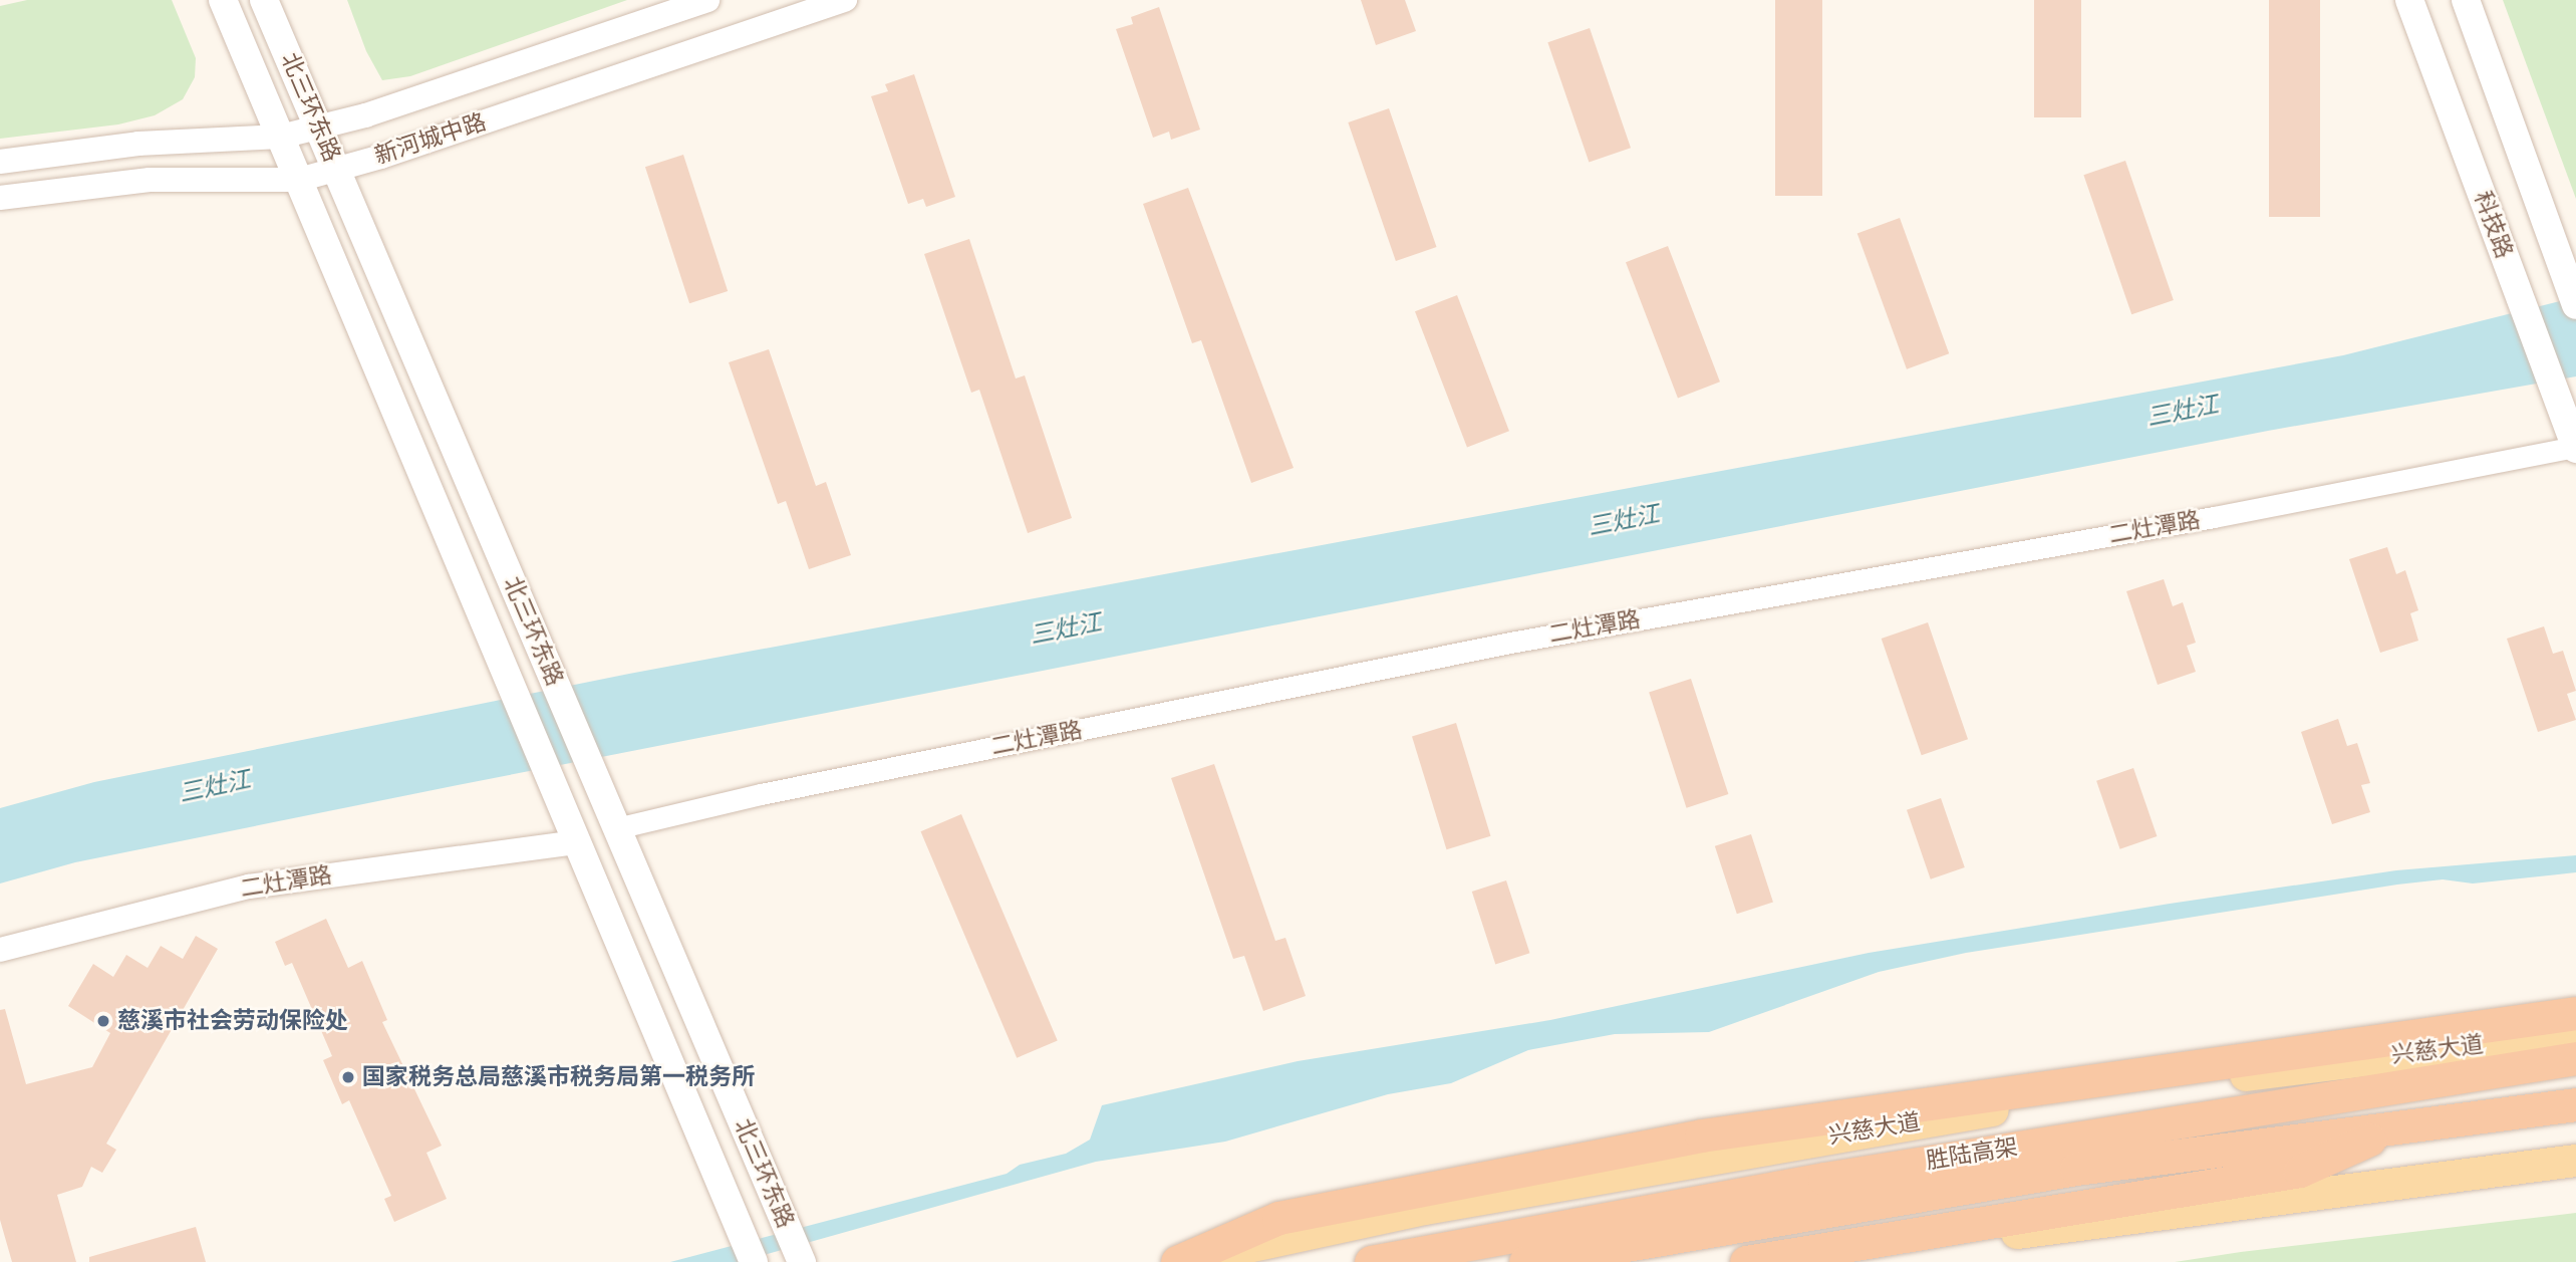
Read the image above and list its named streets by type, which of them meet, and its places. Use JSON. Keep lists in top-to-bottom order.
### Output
{
  "streets": {
    "highway": ["胜陆高架"],
    "main road": ["北三环东路", "科技路", "兴慈大道"],
    "street": ["新河城中路", "二灶潭路"]
  },
  "crossings": [
    ["北三环东路", "新河城中路"],
    ["北三环东路", "二灶潭路"],
    ["科技路", "二灶潭路"]
  ],
  "water": ["三灶江"],
  "places": ["慈溪市社会劳动保险处", "国家税务总局慈溪市税务局第一税务所"]
}
